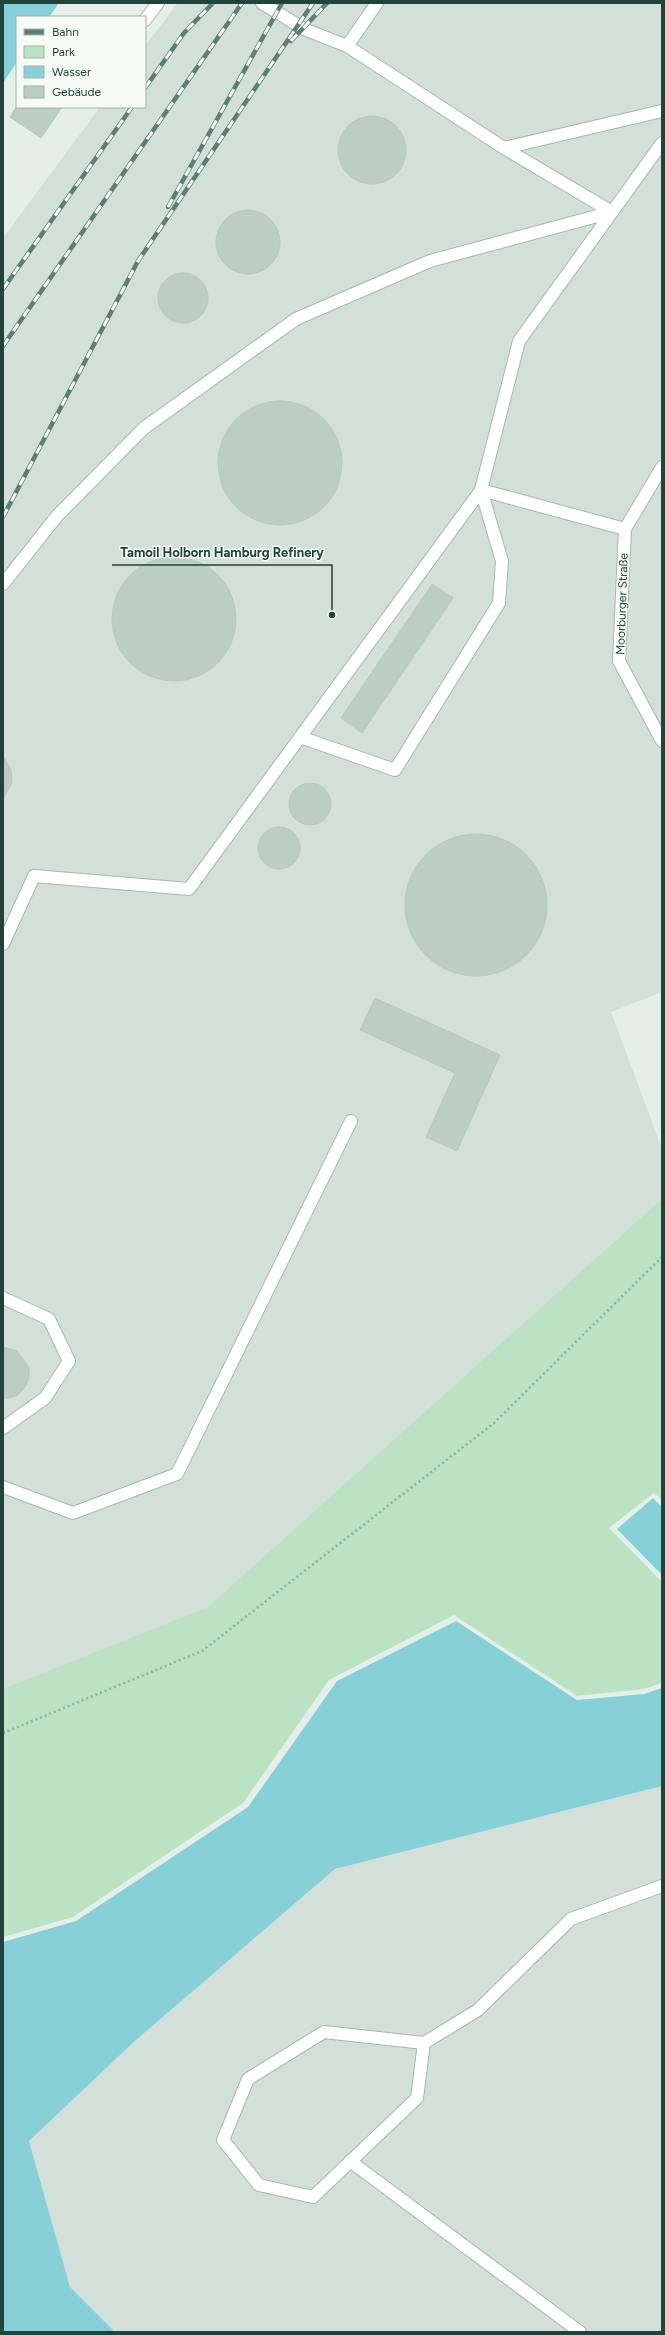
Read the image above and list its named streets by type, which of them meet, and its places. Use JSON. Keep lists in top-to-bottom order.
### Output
{
  "streets": {
    "lane": ["Moorburger Straße"]
  },
  "places": ["Tamoil Holborn Hamburg Refinery"],
  "legend": [
    "Bahn",
    "Park",
    "Wasser",
    "Gebäude"
  ]
}
